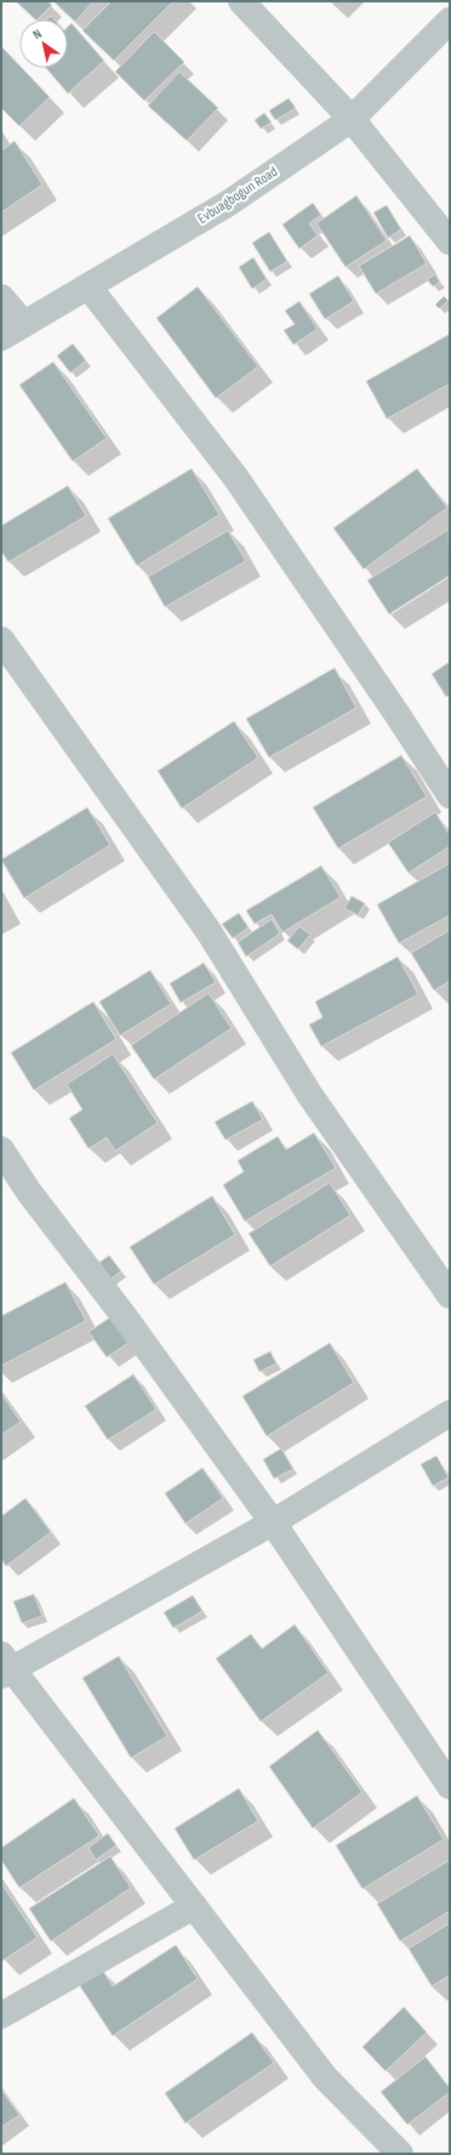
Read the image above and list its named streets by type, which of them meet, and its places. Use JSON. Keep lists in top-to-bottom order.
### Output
{
  "streets": {
    "street": ["Evbuagbogun Road"]
  },
  "north": "top left"
}
